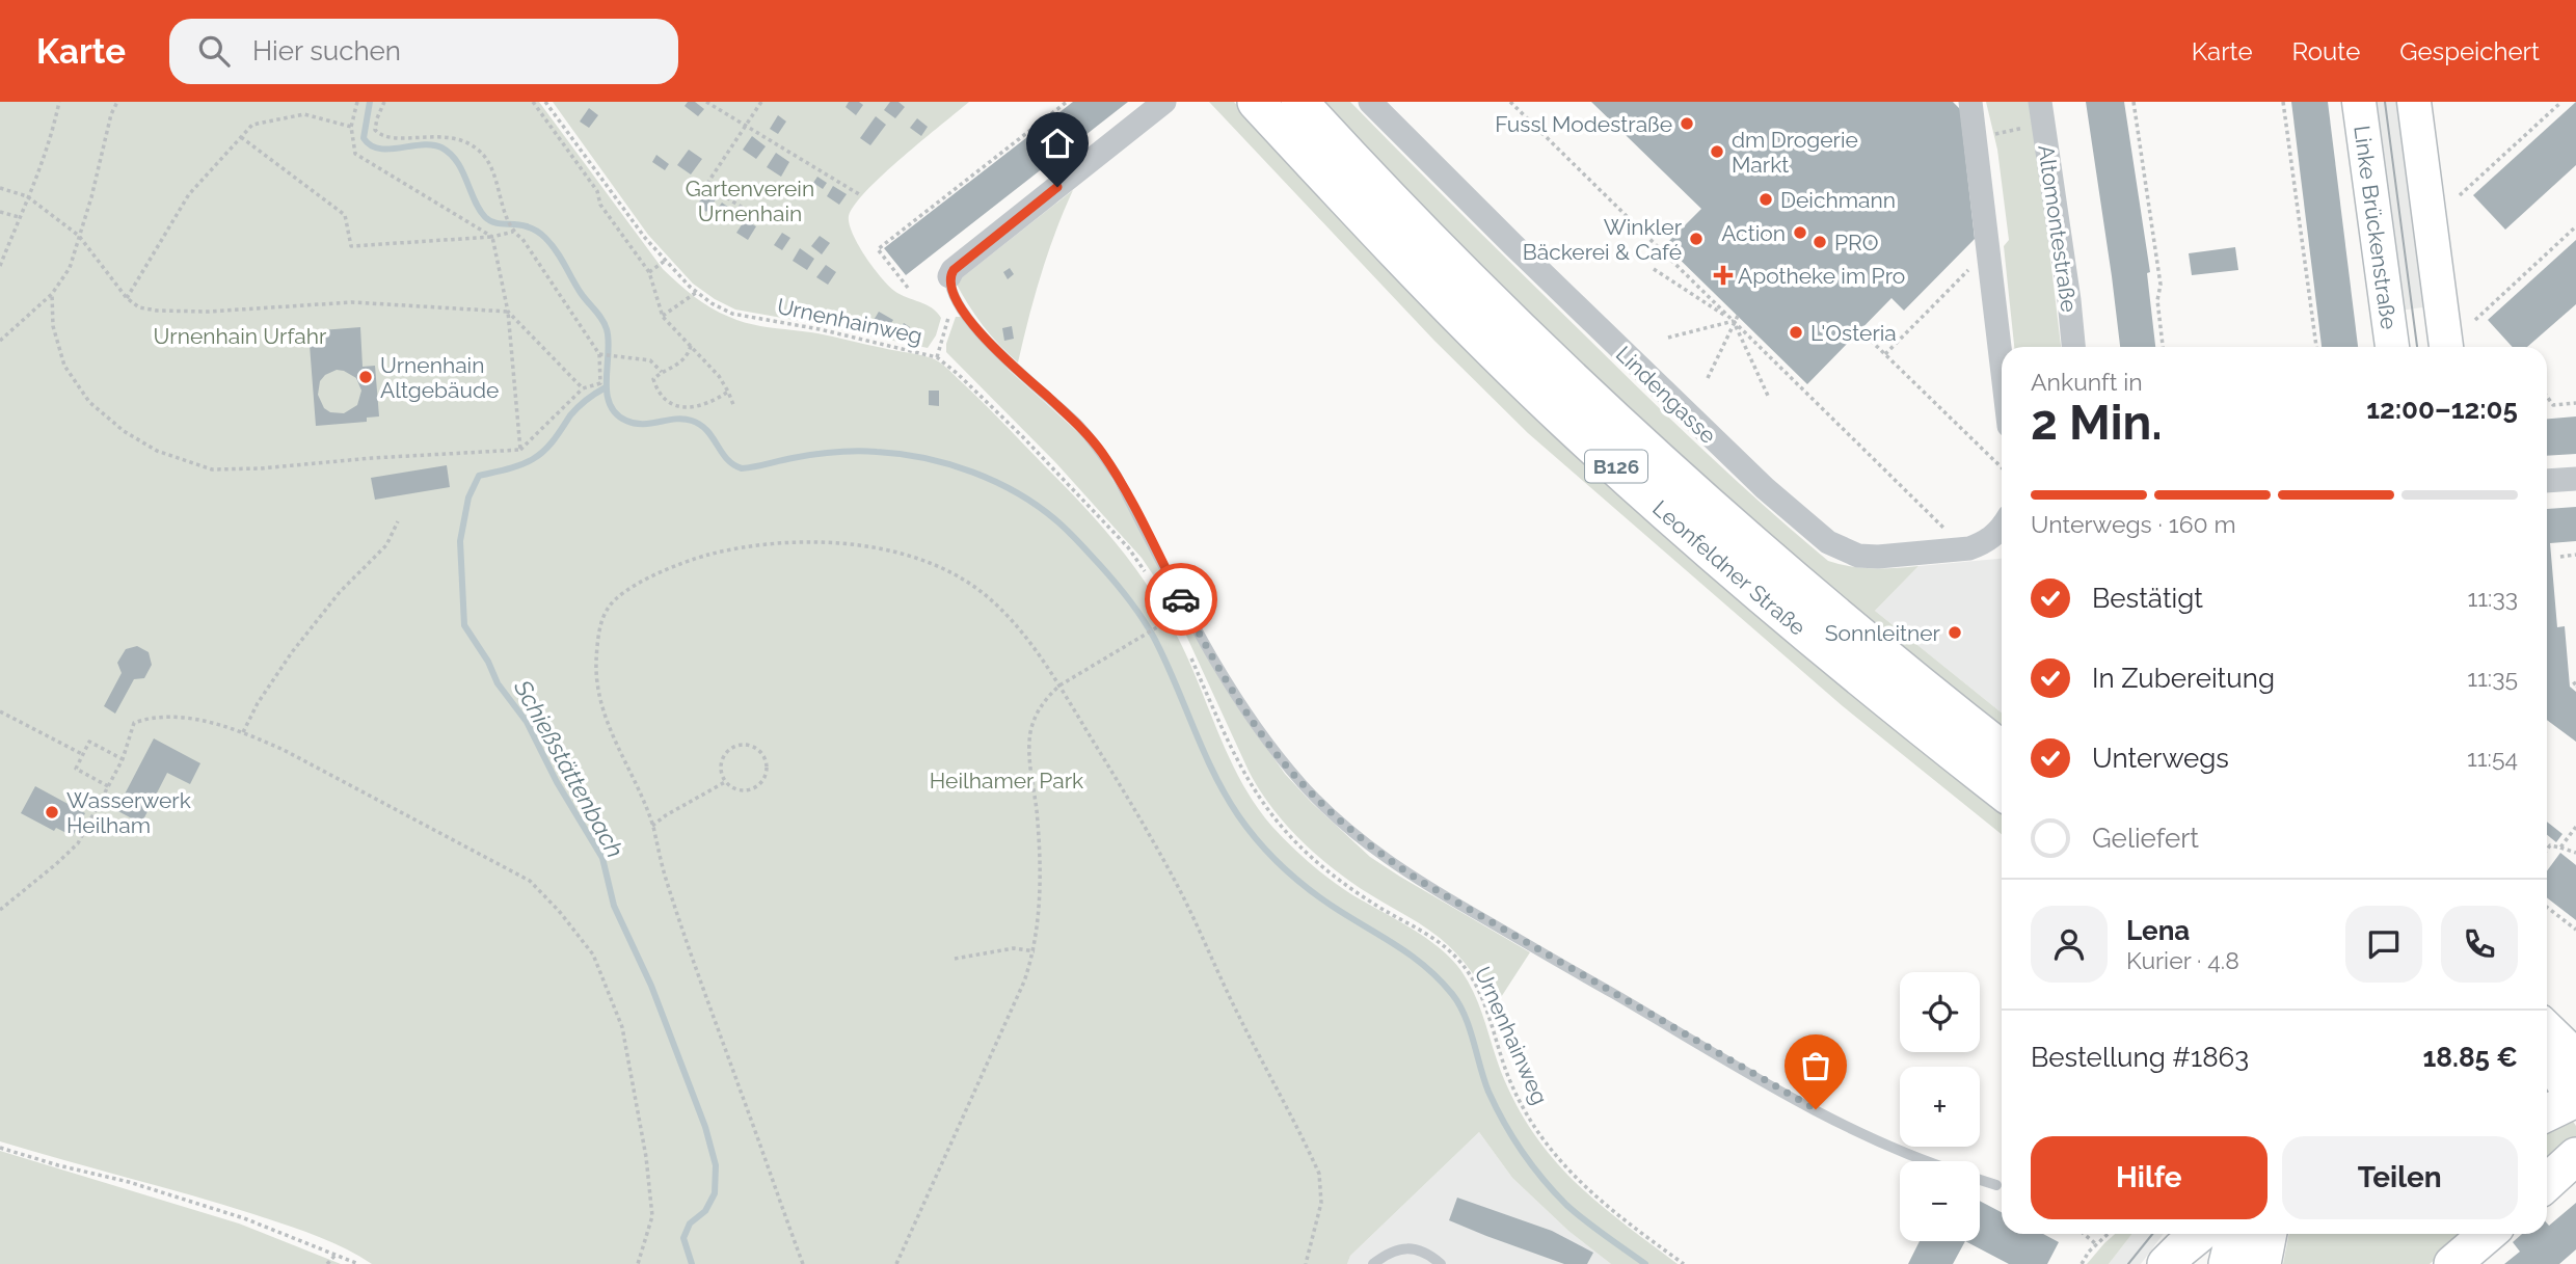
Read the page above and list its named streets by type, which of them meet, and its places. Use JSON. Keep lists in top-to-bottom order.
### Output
{
  "streets": {
    "main road": ["Linke Brückenstraße", "B126", "Leonfeldner Straße"],
    "street": ["Altomontestraße", "Lindengasse"],
    "path": ["Urnenhainweg"]
  },
  "water": ["Schießstättenbach"],
  "parks": ["Gartenverein Urnenhain", "Urnenhain Urfahr", "Heilhamer Park"],
  "places": {
    "other": [
      "Fussl Modestraße",
      "dm Drogerie Markt",
      "Deichmann",
      "Action",
      "Winkler Bäckerei & Café",
      "PRO",
      "L'Osteria",
      "Urnenhain Altgebäude",
      "Sonnleitner",
      "Wasserwerk Heilham"
    ],
    "health": ["Apotheke im Pro"]
  },
  "page": {
    "header": "Karte",
    "search": "Hier suchen",
    "nav": ["Karte", "Route", "Gespeichert"],
    "heading": ["2 Min.", "Ankunft in", "12:00–12:05"],
    "panel": [
      "Lena",
      "Kurier · 4.8",
      "Bestellung #1863",
      "18.85 €"
    ],
    "bar": "Unterwegs · 160 m",
    "list": [
      ["Bestätigt", "11:33"],
      ["In Zubereitung", "11:35"],
      ["Unterwegs", "11:54"],
      "Geliefert"
    ],
    "map_buttons": ["+", "−"],
    "buttons": ["Hilfe", "Teilen"]
  }
}
